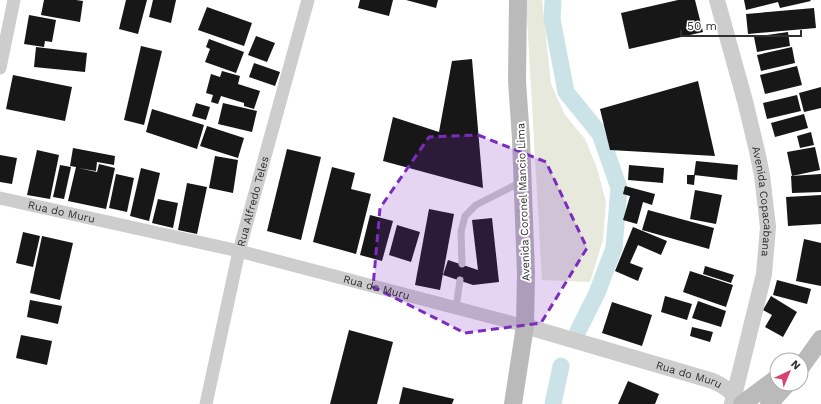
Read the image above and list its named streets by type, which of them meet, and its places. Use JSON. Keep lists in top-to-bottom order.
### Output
{
  "streets": {
    "main road": ["Avenida Coronel Mancio Lima"],
    "street": ["Rua Alfredo Teles", "Avenida Copacabana", "Rua do Muru"]
  },
  "crossings": [
    ["Rua Alfredo Teles", "Rua do Muru"],
    ["Avenida Coronel Mancio Lima", "Rua do Muru"],
    ["Avenida Copacabana", "Rua do Muru"]
  ],
  "scale_bar": "50 m",
  "north": "top right"
}
